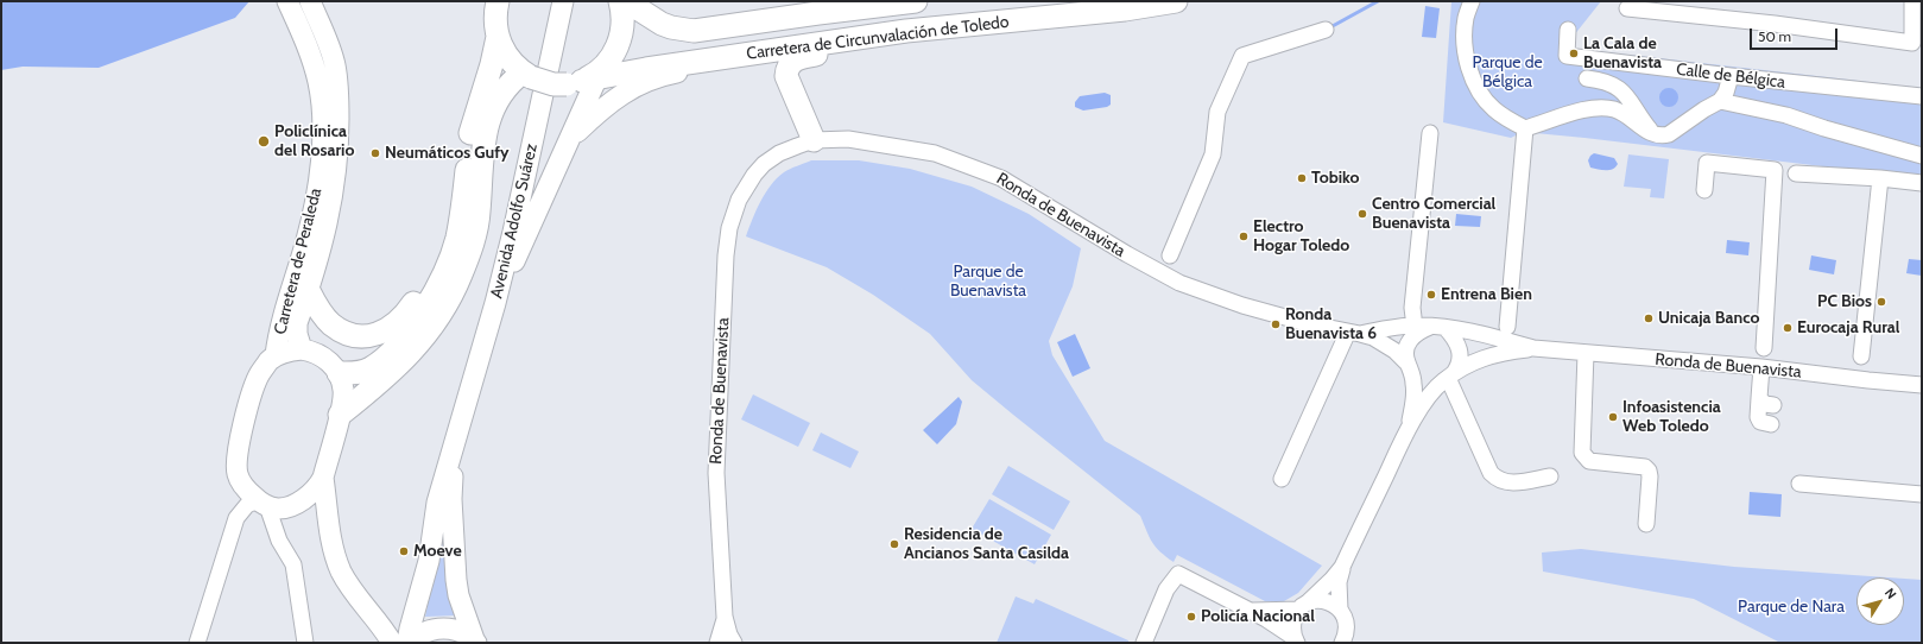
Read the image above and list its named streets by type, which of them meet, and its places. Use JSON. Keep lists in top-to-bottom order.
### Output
{
  "streets": {
    "highway": ["Carretera de Circunvalación de Toledo"],
    "main road": ["Avenida Adolfo Suárez", "Carretera de Peraleda"],
    "street": ["Calle de Bélgica", "Ronda de Buenavista"]
  },
  "parks": ["Parque de Bélgica", "Parque de Buenavista", "Parque de Nara"],
  "places": [
    "La Cala de Buenavista",
    "Policlínica del Rosario",
    "Neumáticos Gufy",
    "Tobiko",
    "Centro Comercial Buenavista",
    "Electro Hogar Toledo",
    "Entrena Bien",
    "PC Bios",
    "Unicaja Banco",
    "Ronda Buenavista 6",
    "Eurocaja Rural",
    "Infoasistencia Web Toledo",
    "Residencia de Ancianos Santa Casilda",
    "Moeve",
    "Policía Nacional"
  ],
  "scale_bar": "50 m",
  "north": "top right"
}
